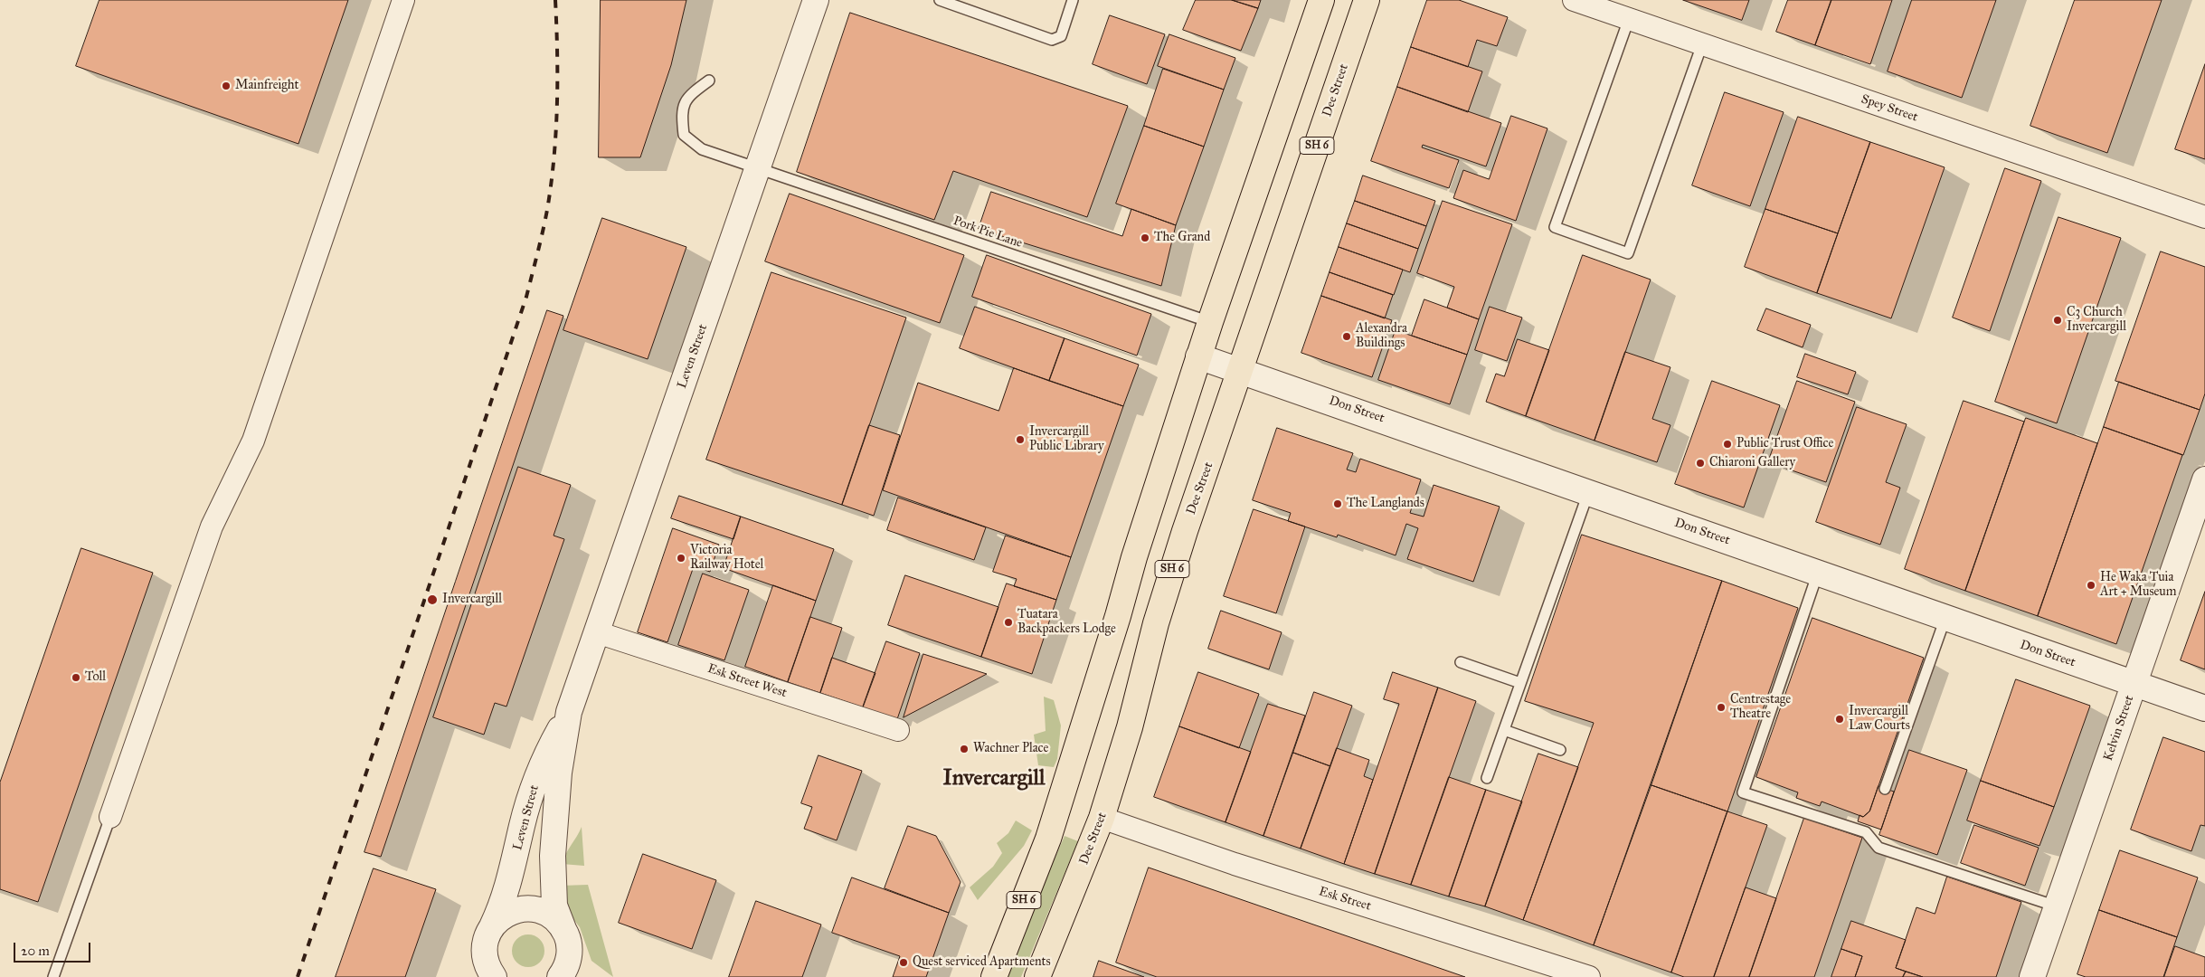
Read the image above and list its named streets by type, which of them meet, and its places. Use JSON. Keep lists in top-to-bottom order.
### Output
{
  "streets": {
    "main road": ["Dee Street", "SH 6"],
    "street": [
      "Spey Street",
      "Leven Street",
      "Don Street",
      "Esk Street West",
      "Kelvin Street",
      "Esk Street"
    ],
    "lane": ["Pork Pie Lane"]
  },
  "crossings": [
    ["Dee Street", "Don Street"],
    ["Dee Street", "Esk Street"],
    ["SH 6", "Pork Pie Lane"],
    ["SH 6", "Don Street"],
    ["Pork Pie Lane", "Leven Street"],
    ["Leven Street", "Esk Street West"],
    ["Don Street", "Kelvin Street"]
  ],
  "districts": ["Invercargill"],
  "places": [
    "Mainfreight",
    "The Grand",
    "C3 Church Invercargill",
    "Alexandra Buildings",
    "Invercargill Public Library",
    "Public Trust Office",
    "Chiaroni Gallery",
    "The Langlands",
    "Victoria Railway Hotel",
    "He Waka Tuia Art + Museum",
    "Invercargill",
    "Tuatara Backpackers Lodge",
    "Toll",
    "Centrestage Theatre",
    "Invercargill Law Courts",
    "Wachner Place",
    "Quest serviced Apartments"
  ],
  "scale_bar": "20 m"
}
